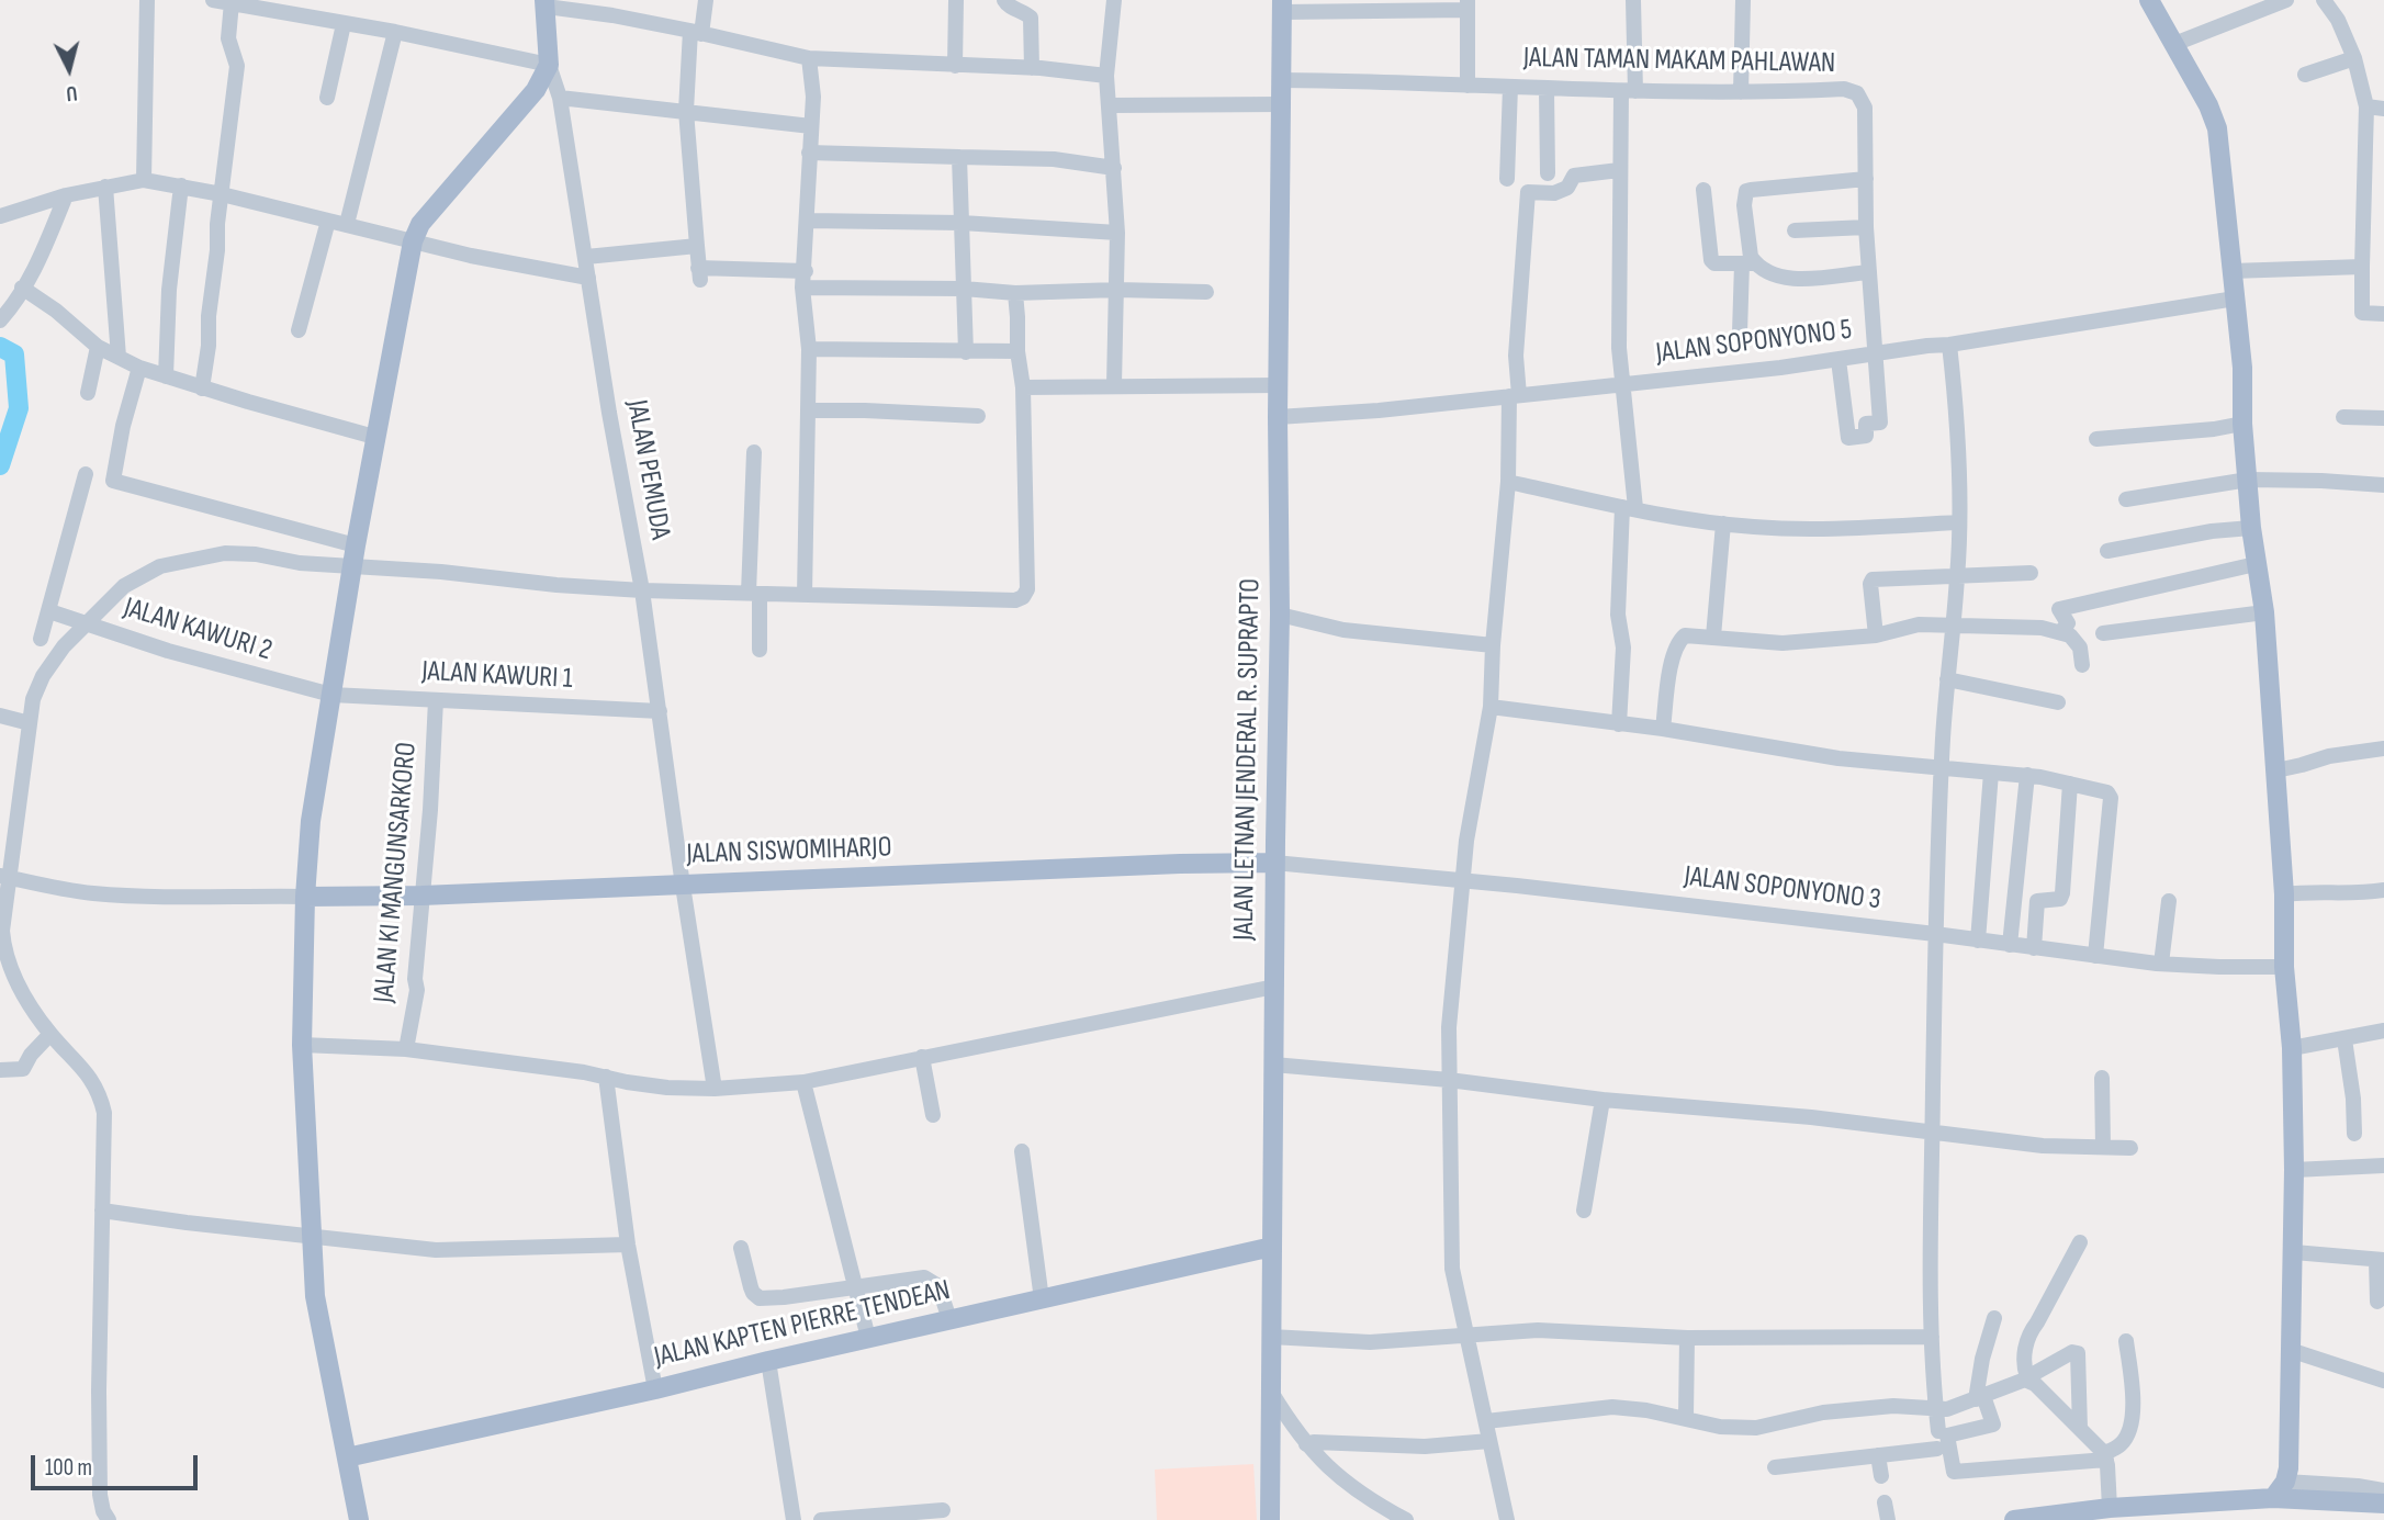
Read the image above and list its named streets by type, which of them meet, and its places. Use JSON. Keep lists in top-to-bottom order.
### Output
{
  "streets": {
    "main road": ["JALAN LETNAN JENDERAL R. SUPRAPTO", "JALAN SISWOMIHARJO", "JALAN KAPTEN PIERRE TENDEAN"],
    "street": [
      "JALAN TAMAN MAKAM PAHLAWAN",
      "JALAN SOPONYONO 5",
      "JALAN PEMUDA",
      "JALAN KAWURI 2",
      "JALAN KAWURI 1",
      "JALAN KI MANGUNSARKORO",
      "JALAN SOPONYONO 3"
    ]
  },
  "crossings": [
    ["JALAN TAMAN MAKAM PAHLAWAN", "JALAN SOPONYONO 5"],
    ["JALAN TAMAN MAKAM PAHLAWAN", "JALAN LETNAN JENDERAL R. SUPRAPTO"],
    ["JALAN SOPONYONO 5", "JALAN LETNAN JENDERAL R. SUPRAPTO"],
    ["JALAN PEMUDA", "JALAN KAWURI 1"],
    ["JALAN PEMUDA", "JALAN SISWOMIHARJO"],
    ["JALAN KAWURI 2", "JALAN KAWURI 1"],
    ["JALAN KAWURI 1", "JALAN KI MANGUNSARKORO"],
    ["JALAN LETNAN JENDERAL R. SUPRAPTO", "JALAN SISWOMIHARJO"],
    ["JALAN LETNAN JENDERAL R. SUPRAPTO", "JALAN SOPONYONO 3"],
    ["JALAN LETNAN JENDERAL R. SUPRAPTO", "JALAN KAPTEN PIERRE TENDEAN"],
    ["JALAN SISWOMIHARJO", "JALAN KI MANGUNSARKORO"],
    ["JALAN SISWOMIHARJO", "JALAN SOPONYONO 3"]
  ],
  "scale_bar": "100 m",
  "north": "bottom"
}
